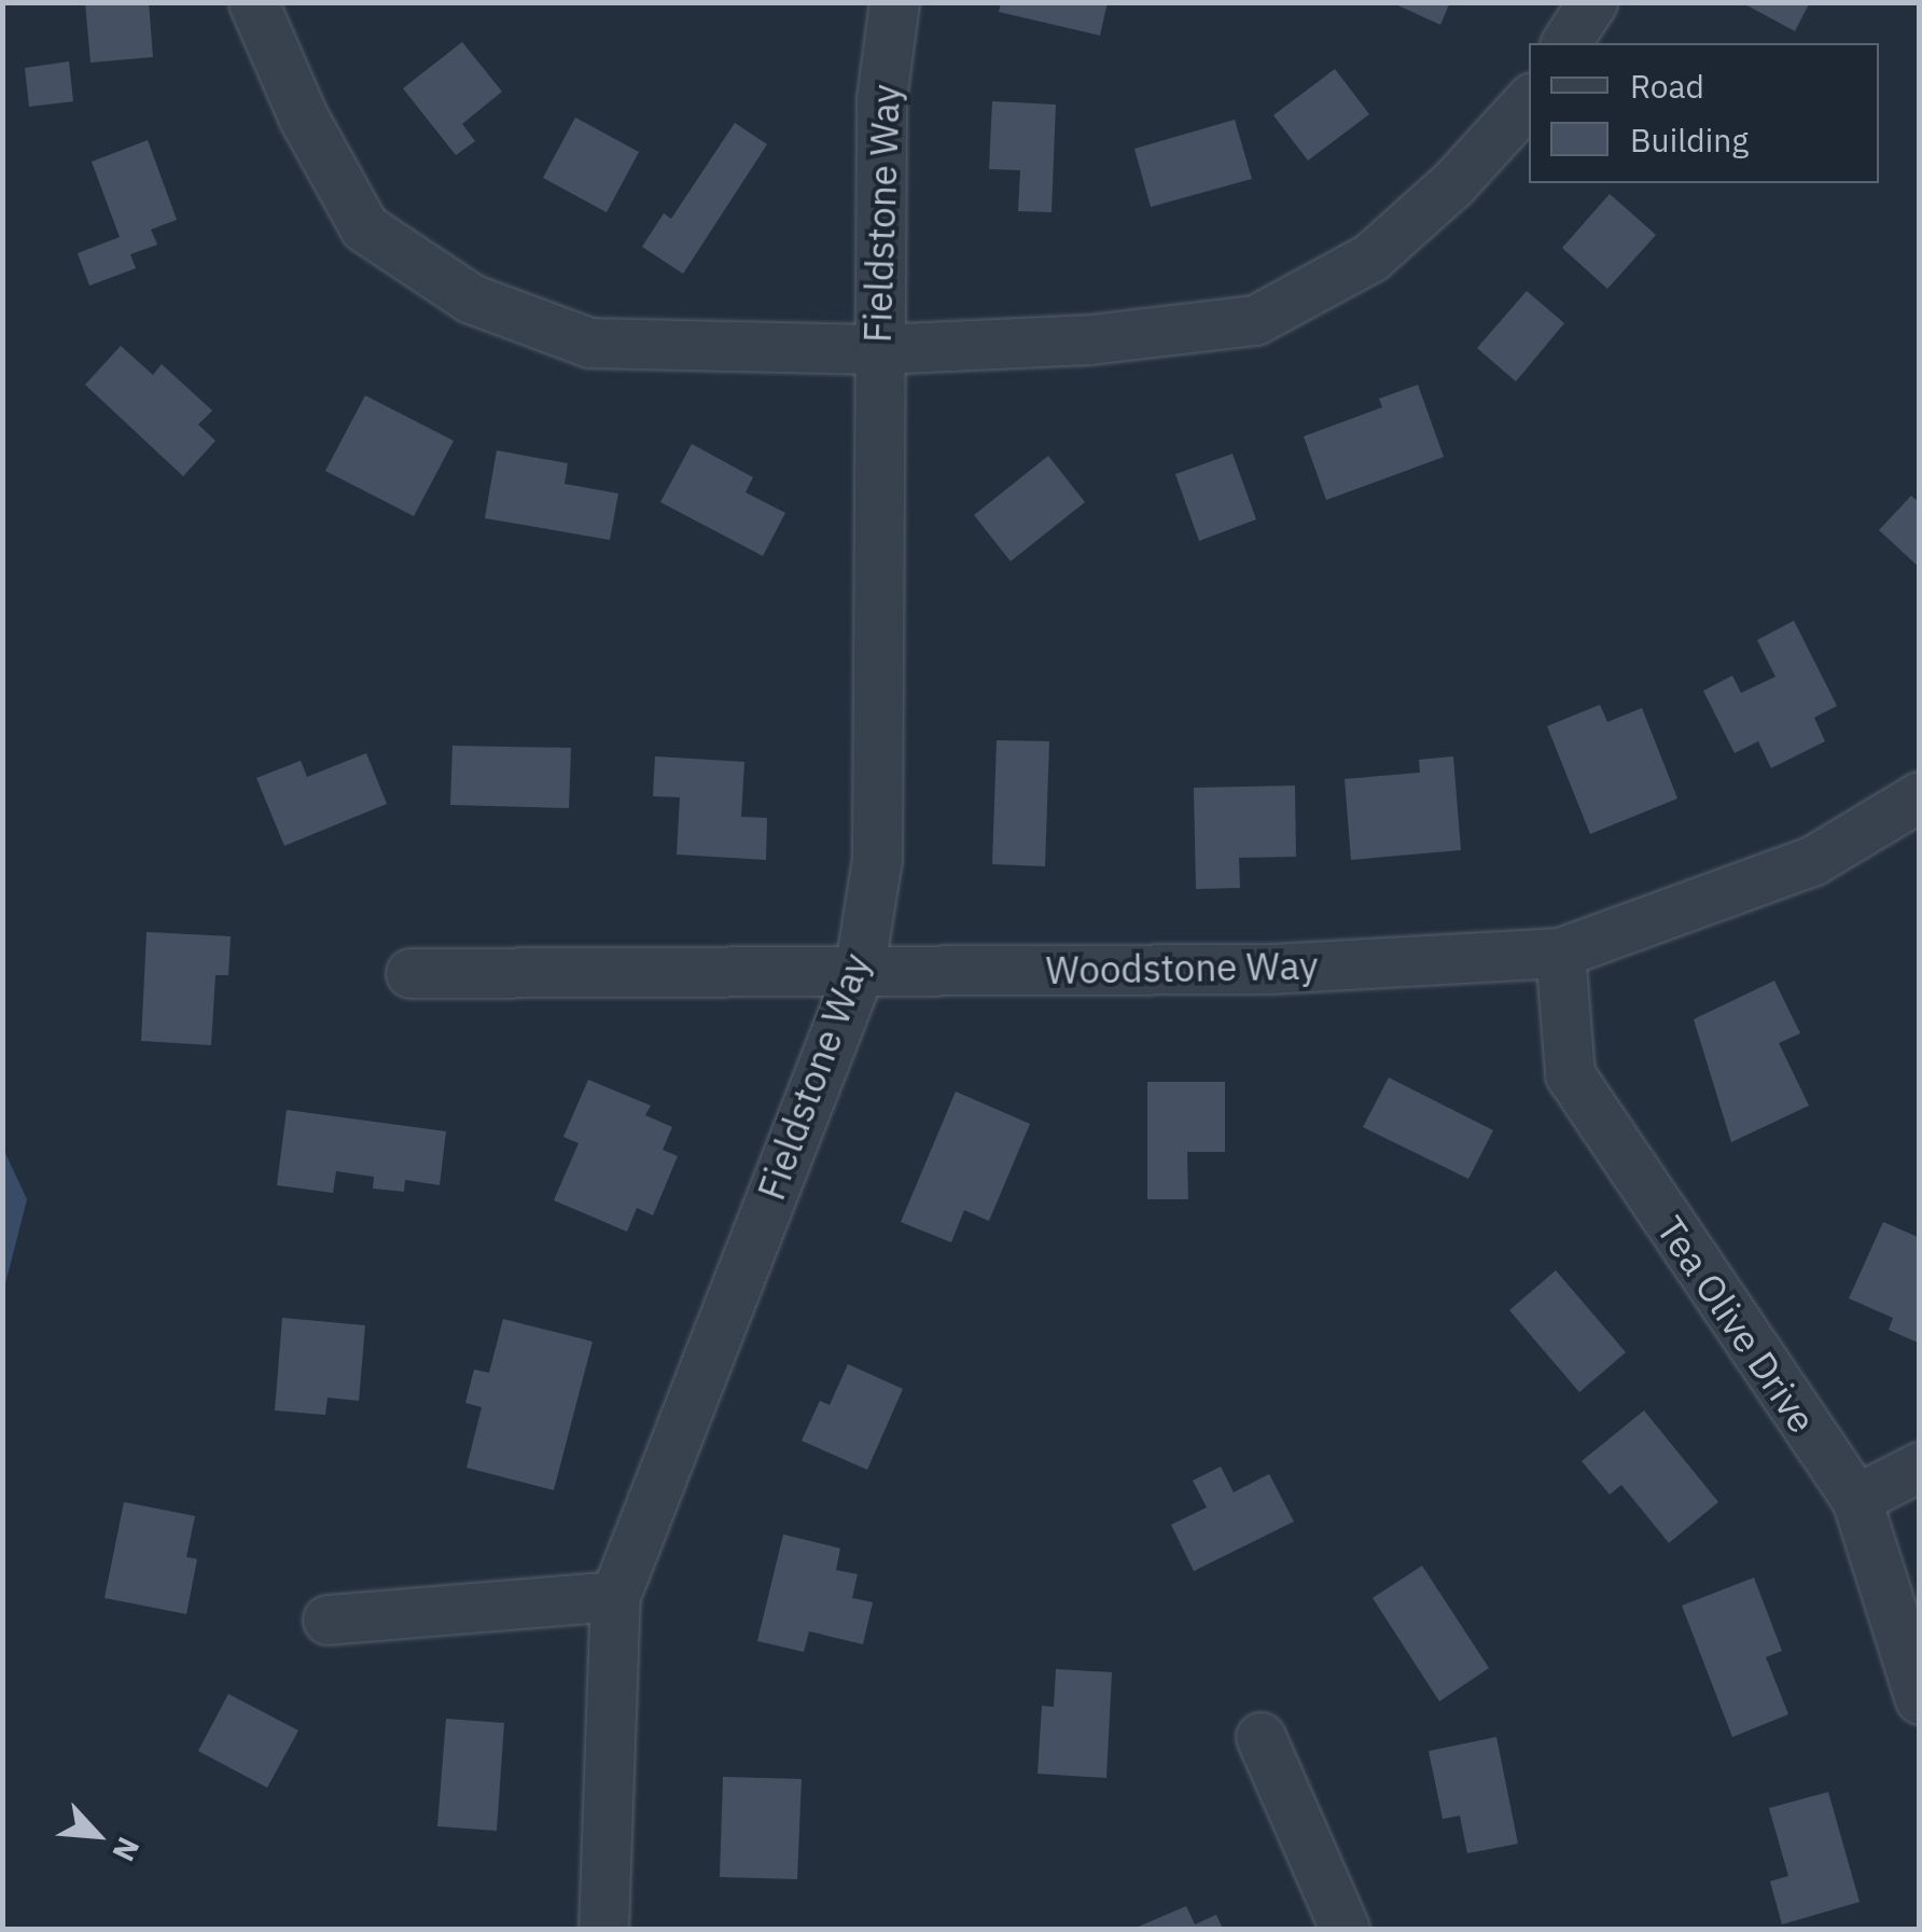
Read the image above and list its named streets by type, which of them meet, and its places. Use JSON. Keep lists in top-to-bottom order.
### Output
{
  "streets": {
    "street": ["Fieldstone Way", "Woodstone Way", "Tea Olive Drive"]
  },
  "crossings": [
    ["Fieldstone Way", "Woodstone Way"],
    ["Woodstone Way", "Tea Olive Drive"]
  ],
  "legend": ["Road", "Building"],
  "north": "bottom right"
}
